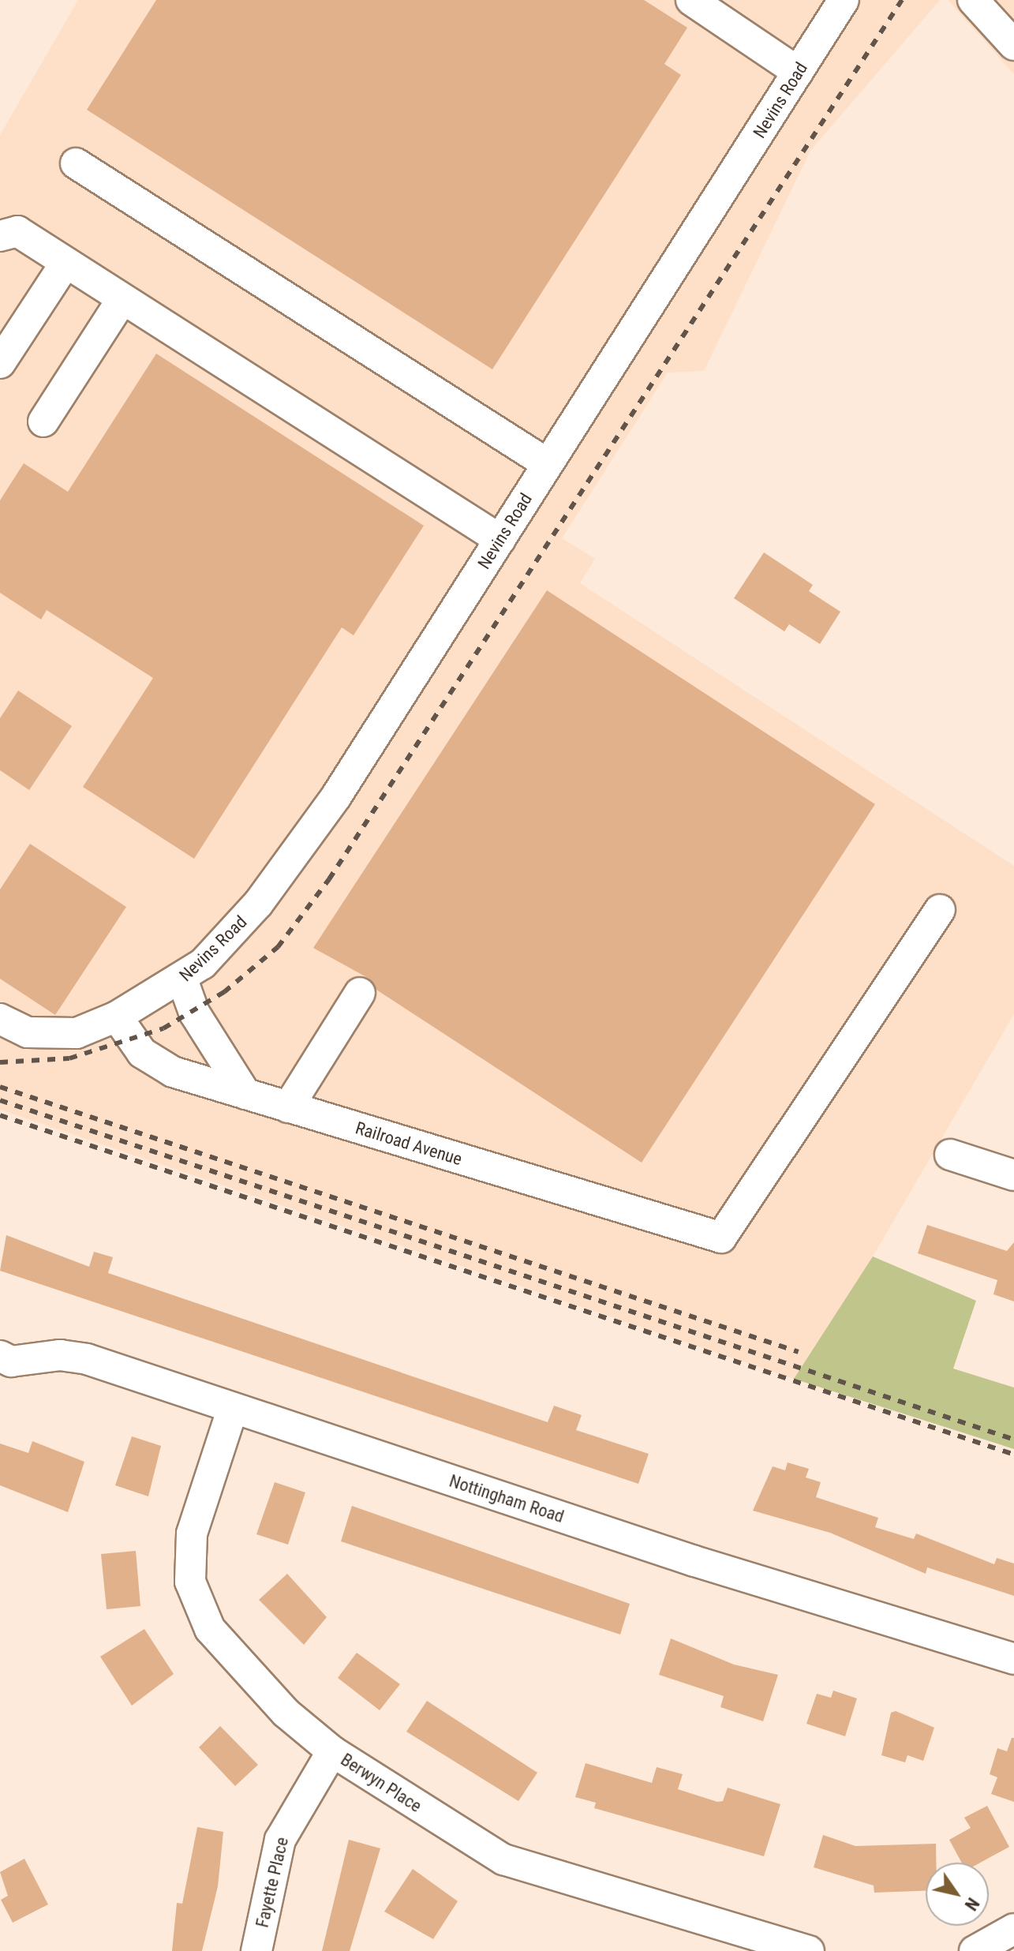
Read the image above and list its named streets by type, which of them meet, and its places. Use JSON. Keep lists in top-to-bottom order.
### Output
{
  "streets": {
    "street": [
      "Nevins Road",
      "Railroad Avenue",
      "Nottingham Road",
      "Berwyn Place",
      "Fayette Place"
    ]
  },
  "crossings": [
    ["Nevins Road", "Railroad Avenue"],
    ["Nottingham Road", "Berwyn Place"],
    ["Berwyn Place", "Fayette Place"]
  ],
  "north": "bottom right"
}
